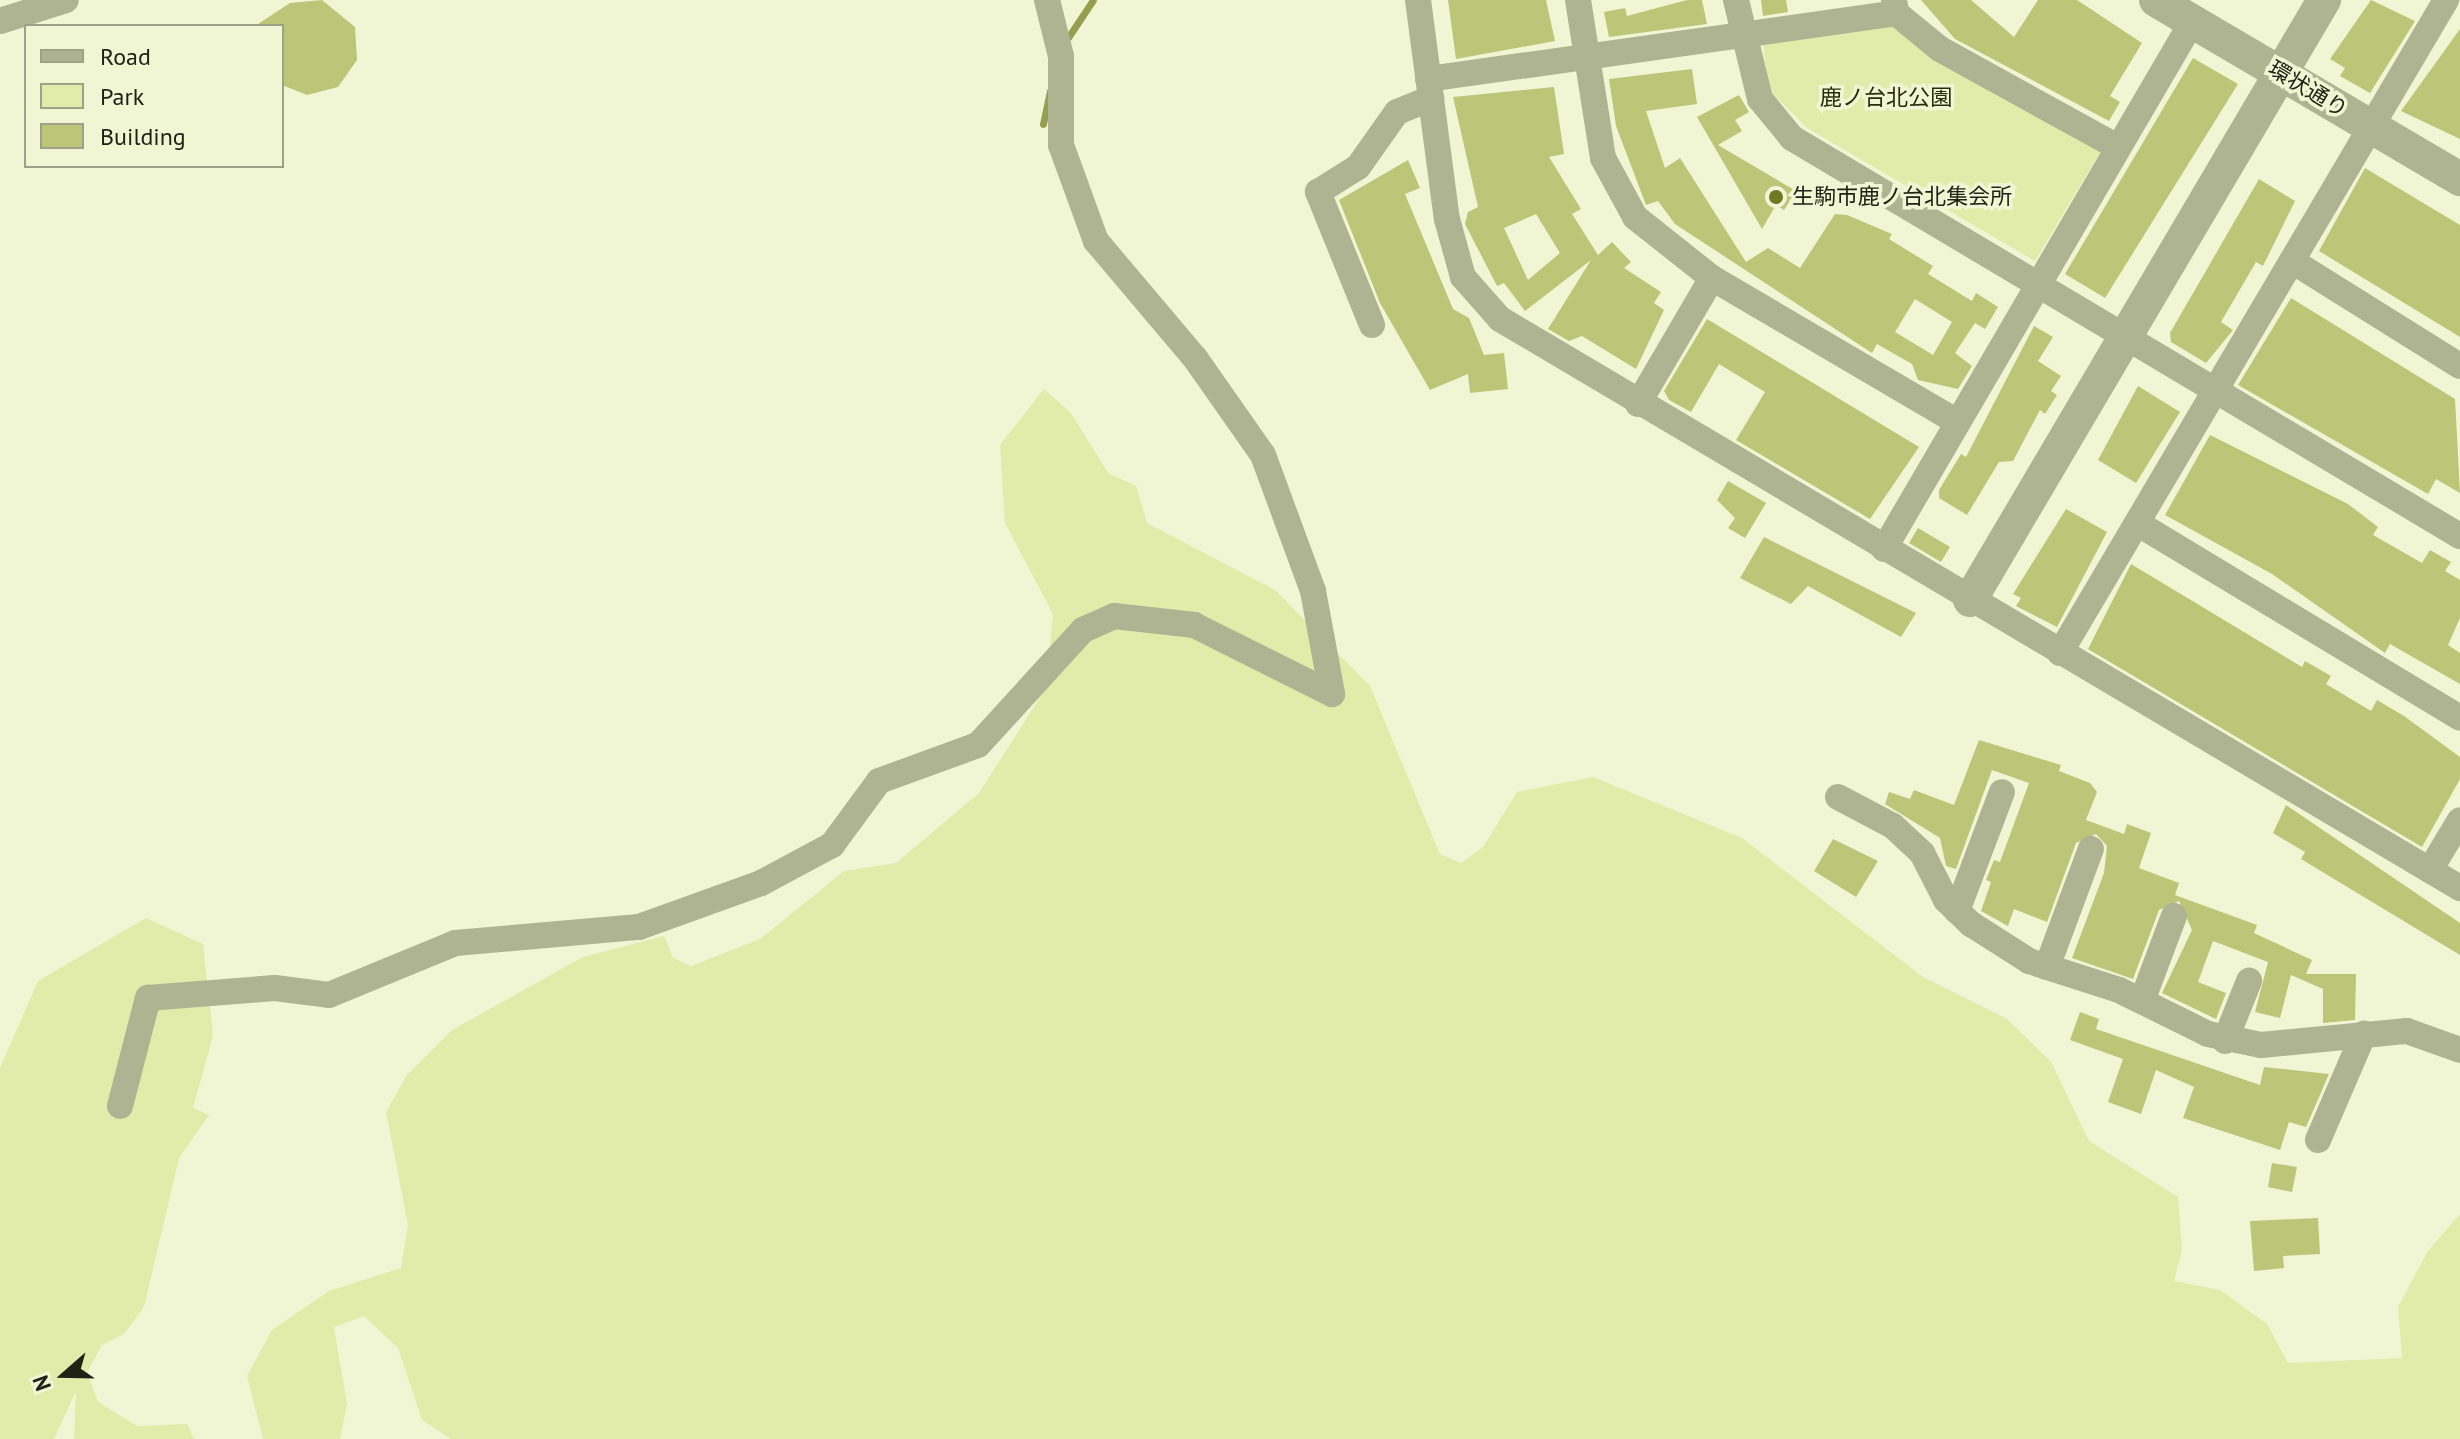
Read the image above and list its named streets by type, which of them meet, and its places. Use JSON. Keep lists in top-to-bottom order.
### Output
{
  "streets": {
    "street": ["環状通り"]
  },
  "parks": ["鹿ノ台北公園"],
  "places": ["生駒市鹿ノ台北集会所"],
  "legend": ["Road", "Park", "Building"],
  "north": "left"
}
